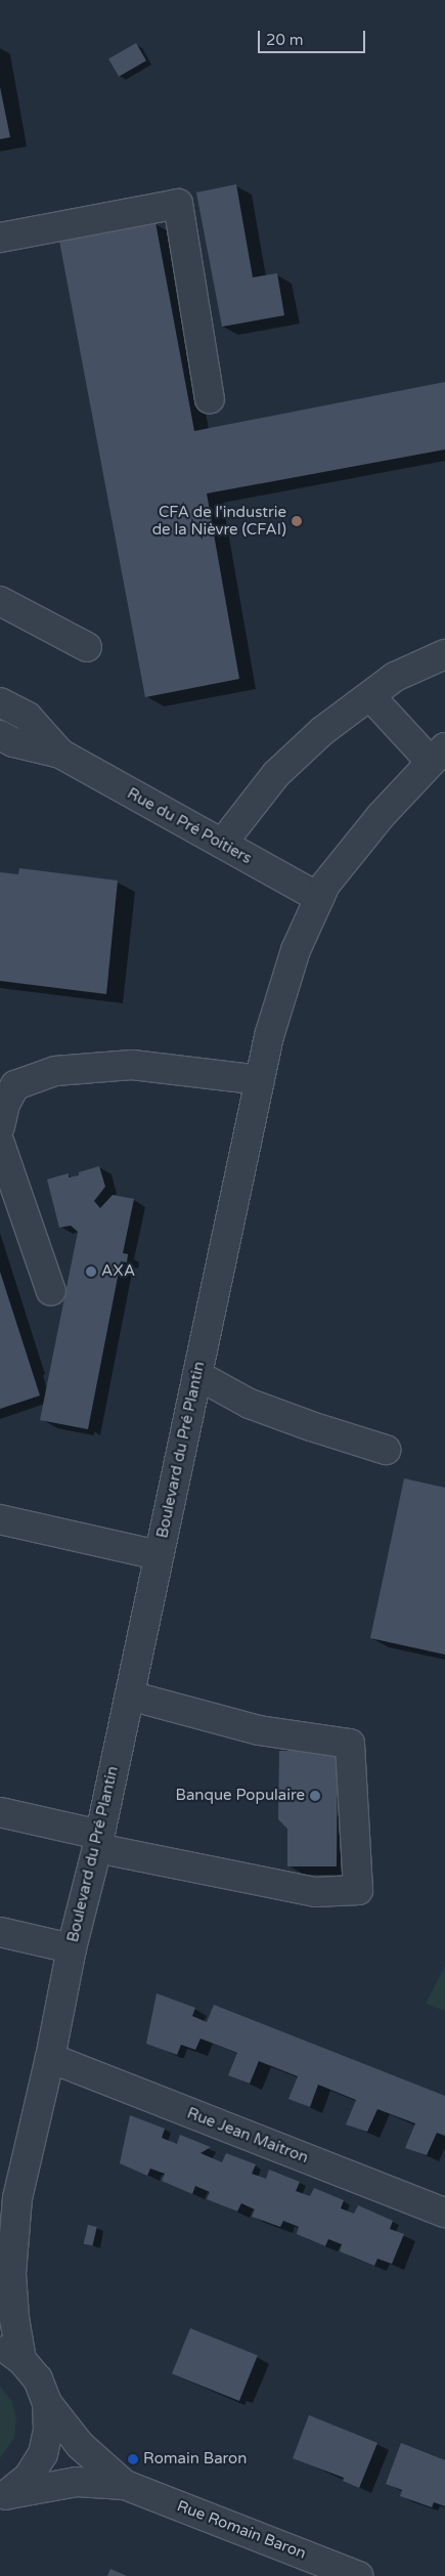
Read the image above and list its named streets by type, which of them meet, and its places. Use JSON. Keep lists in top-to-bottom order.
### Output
{
  "streets": {
    "street": [
      "Rue du Pré Poitiers",
      "Boulevard du Pré Plantin",
      "Rue Jean Maitron",
      "Rue Romain Baron"
    ]
  },
  "crossings": [
    ["Rue du Pré Poitiers", "Boulevard du Pré Plantin"],
    ["Boulevard du Pré Plantin", "Rue Jean Maitron"]
  ],
  "places": [
    "CFA de l'industrie de la Nièvre (CFAI)",
    "AXA",
    "Banque Populaire",
    "Romain Baron"
  ],
  "scale_bar": "20 m"
}
